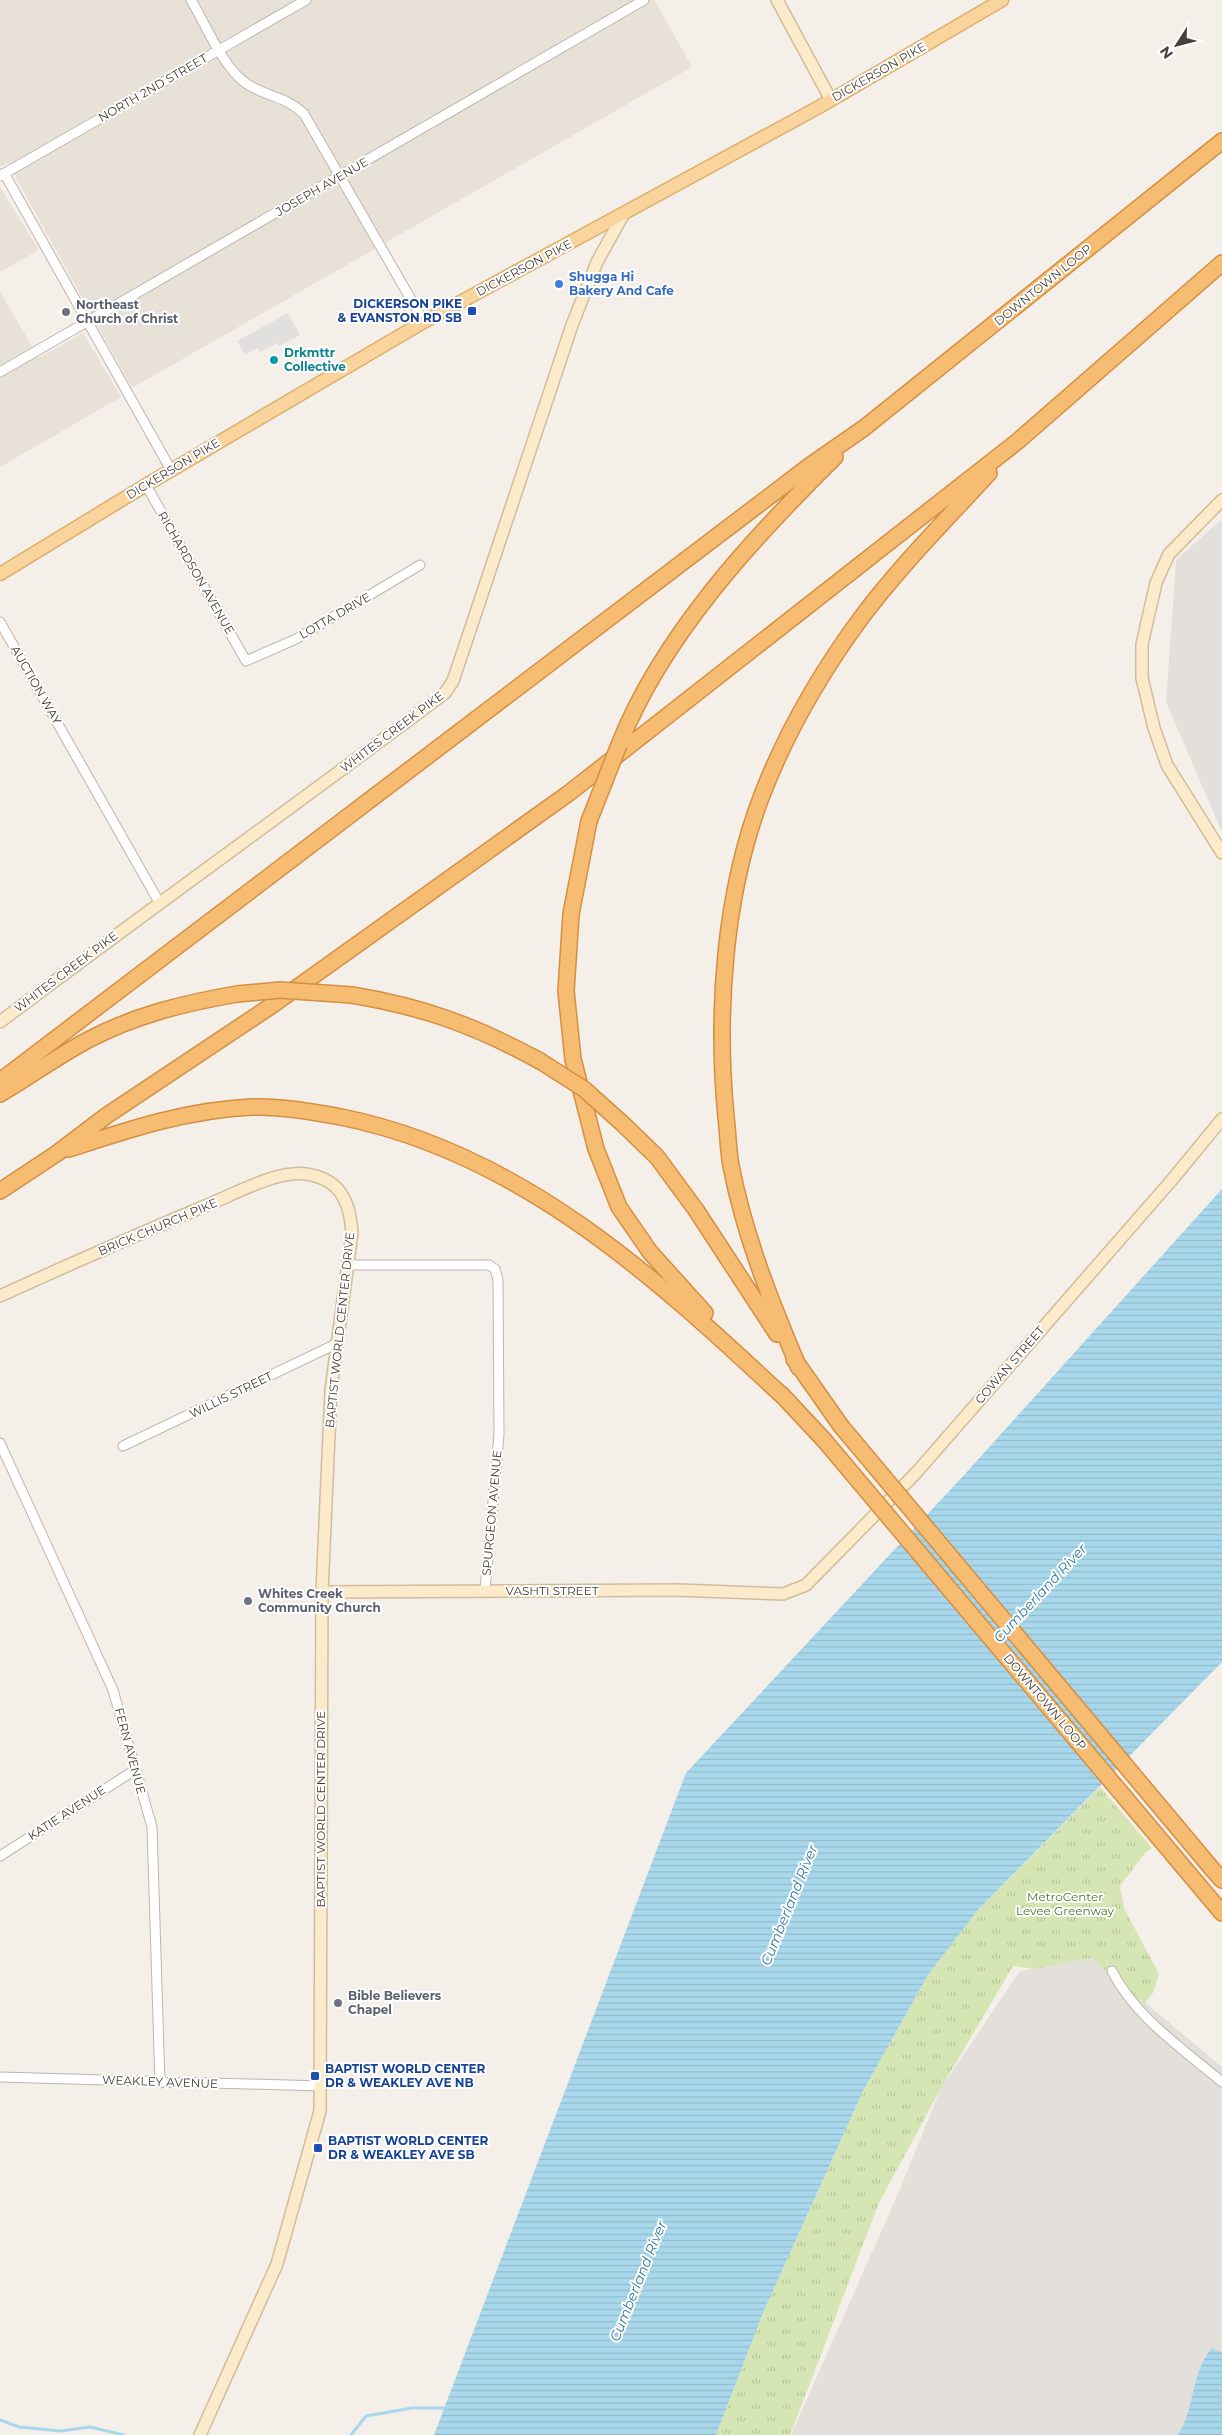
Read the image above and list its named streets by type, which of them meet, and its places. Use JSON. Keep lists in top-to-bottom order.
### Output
{
  "streets": {
    "highway": ["DOWNTOWN LOOP"],
    "main road": ["DICKERSON PIKE"],
    "street": [
      "NORTH 2ND STREET",
      "JOSEPH AVENUE",
      "RICHARDSON AVENUE",
      "LOTTA DRIVE",
      "AUCTION WAY",
      "WHITES CREEK PIKE",
      "BRICK CHURCH PIKE",
      "BAPTIST WORLD CENTER DRIVE",
      "COWAN STREET",
      "WILLIS STREET",
      "SPURGEON AVENUE",
      "VASHTI STREET",
      "FERN AVENUE",
      "KATIE AVENUE",
      "WEAKLEY AVENUE"
    ]
  },
  "crossings": [
    ["DICKERSON PIKE", "RICHARDSON AVENUE"],
    ["DICKERSON PIKE", "WHITES CREEK PIKE"],
    ["RICHARDSON AVENUE", "LOTTA DRIVE"],
    ["AUCTION WAY", "WHITES CREEK PIKE"],
    ["BRICK CHURCH PIKE", "BAPTIST WORLD CENTER DRIVE"],
    ["BAPTIST WORLD CENTER DRIVE", "WILLIS STREET"],
    ["BAPTIST WORLD CENTER DRIVE", "SPURGEON AVENUE"],
    ["BAPTIST WORLD CENTER DRIVE", "VASHTI STREET"],
    ["BAPTIST WORLD CENTER DRIVE", "WEAKLEY AVENUE"],
    ["COWAN STREET", "VASHTI STREET"],
    ["SPURGEON AVENUE", "VASHTI STREET"],
    ["FERN AVENUE", "KATIE AVENUE"],
    ["FERN AVENUE", "WEAKLEY AVENUE"]
  ],
  "water": ["Cumberland River"],
  "parks": ["MetroCenter Levee Greenway"],
  "places": {
    "other": [
      "Shugga Hi Bakery And Cafe",
      "Northeast Church of Christ",
      "Drkmttr Collective",
      "Whites Creek Community Church",
      "Bible Believers Chapel"
    ],
    "transit": ["DICKERSON PIKE & EVANSTON RD SB", "BAPTIST WORLD CENTER DR & WEAKLEY AVE NB", "BAPTIST WORLD CENTER DR & WEAKLEY AVE SB"]
  },
  "north": "bottom left"
}
